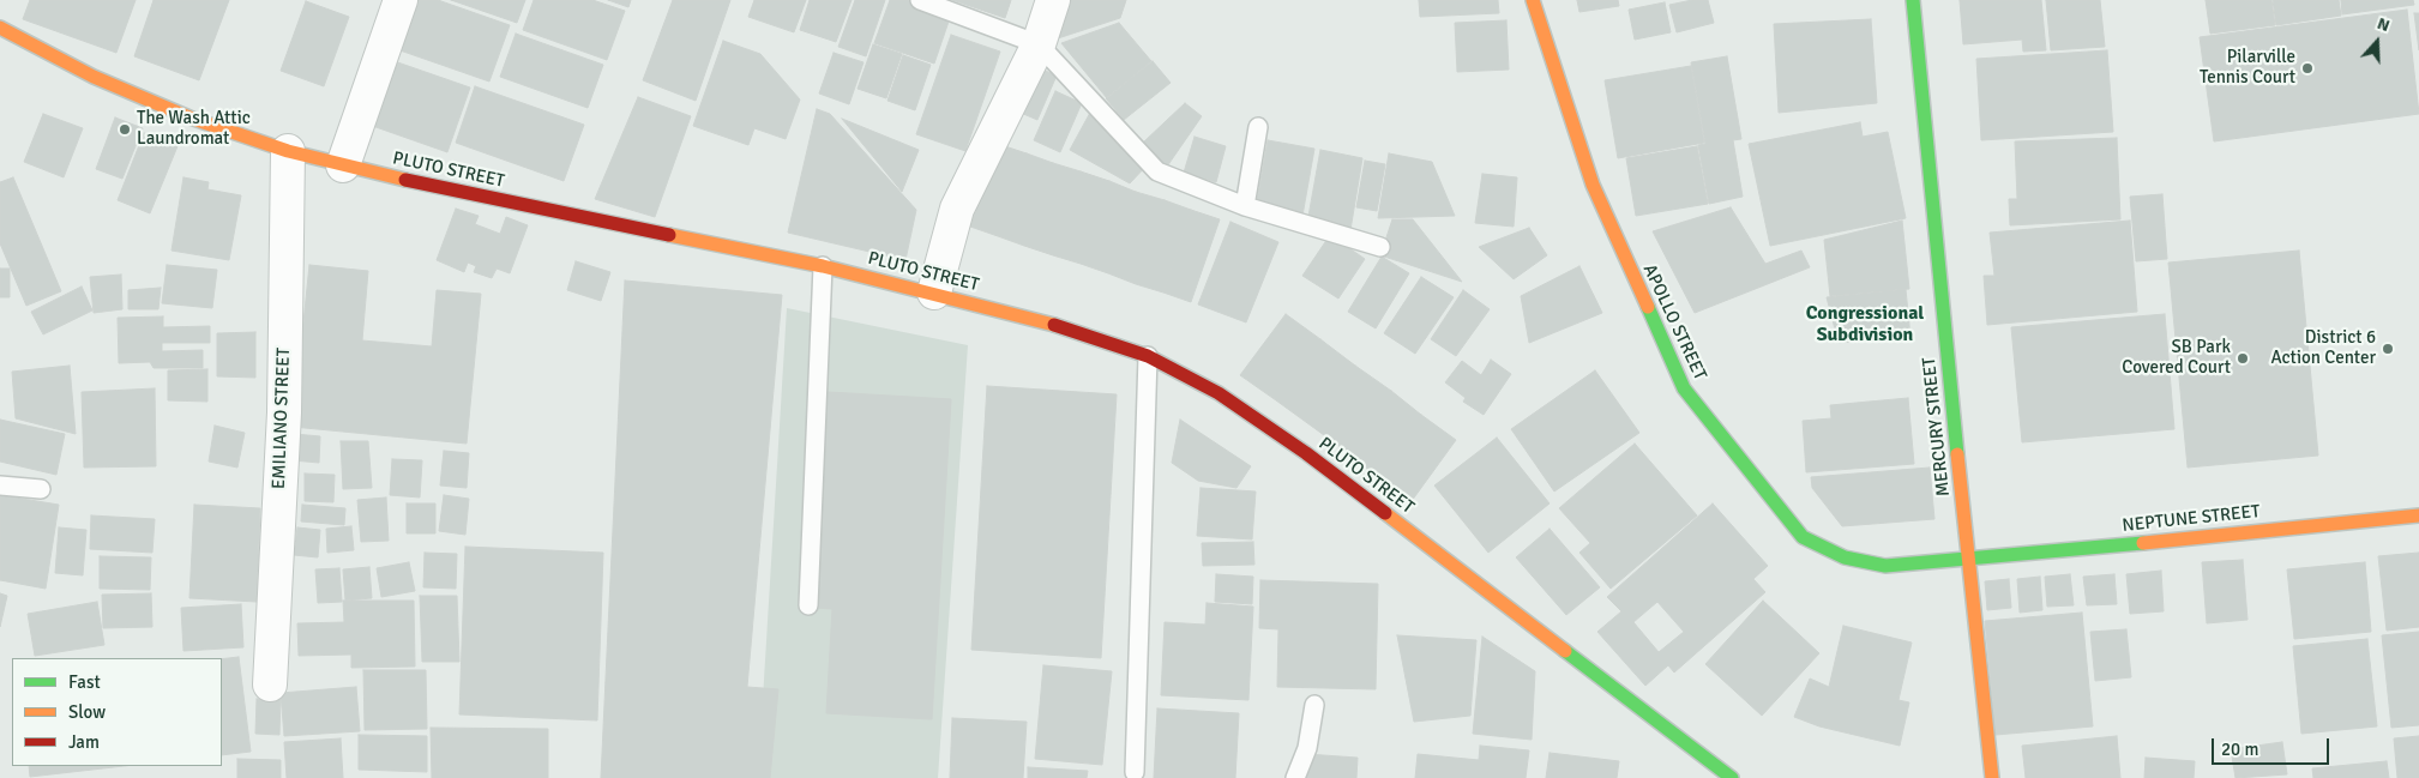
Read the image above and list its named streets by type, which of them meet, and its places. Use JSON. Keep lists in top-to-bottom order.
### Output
{
  "streets": {
    "street": [
      "PLUTO STREET",
      "APOLLO STREET",
      "EMILIANO STREET",
      "MERCURY STREET",
      "NEPTUNE STREET"
    ]
  },
  "crossings": [
    ["PLUTO STREET", "EMILIANO STREET"],
    ["APOLLO STREET", "MERCURY STREET"],
    ["APOLLO STREET", "NEPTUNE STREET"],
    ["MERCURY STREET", "NEPTUNE STREET"]
  ],
  "districts": ["Congressional Subdivision"],
  "places": [
    "Pilarville Tennis Court",
    "The Wash Attic Laundromat",
    "District 6 Action Center",
    "SB Park Covered Court"
  ],
  "legend": ["Fast", "Slow", "Jam"],
  "scale_bar": "20 m",
  "north": "top"
}
